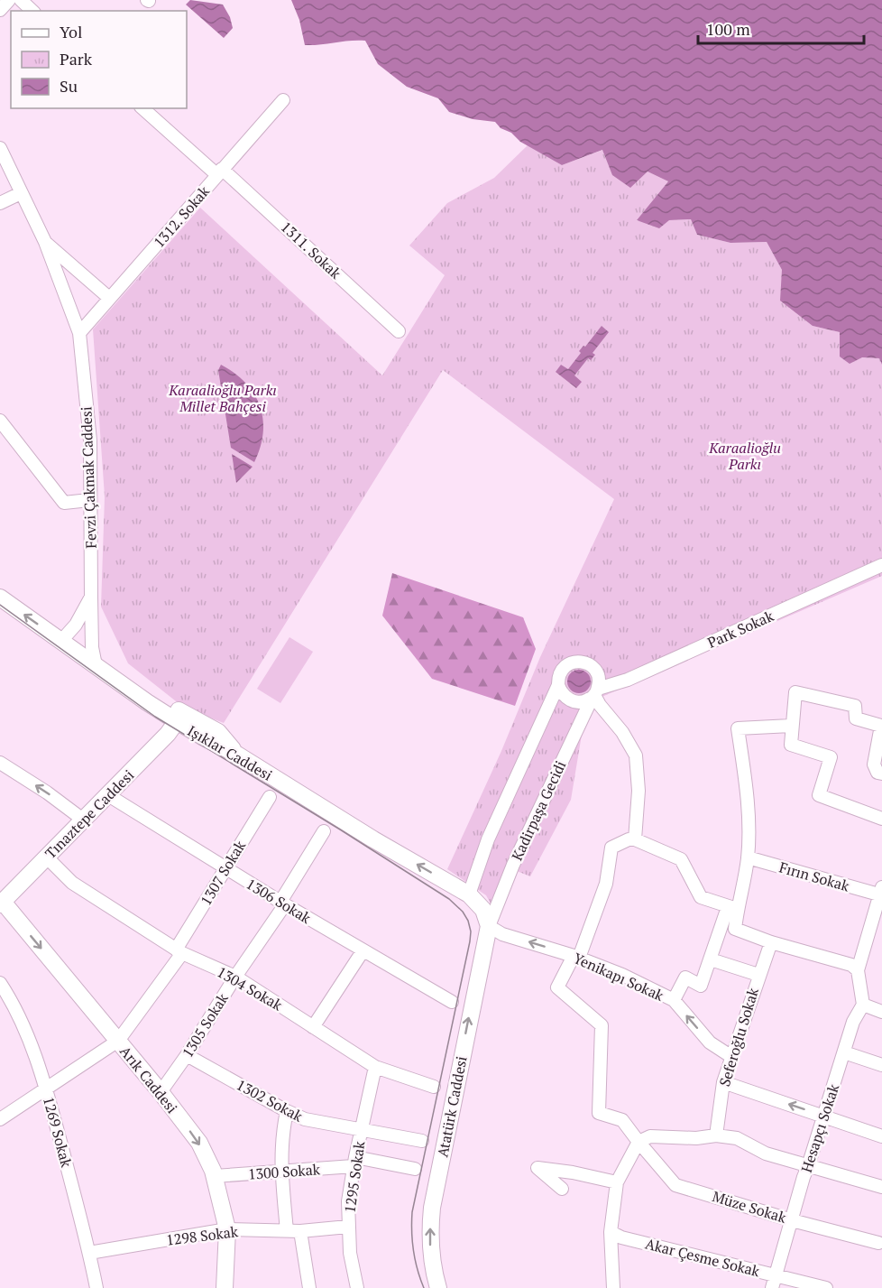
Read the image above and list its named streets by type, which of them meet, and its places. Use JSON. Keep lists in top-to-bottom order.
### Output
{
  "streets": {
    "street": [
      "1312. Sokak",
      "1311. Sokak",
      "Fevzi Çakmak Caddesi",
      "Park Sokak",
      "Işıklar Caddesi",
      "Kadirpaşa Gecidi",
      "Tınaztepe Caddesi",
      "1307 Sokak",
      "Fırın Sokak",
      "1306 Sokak",
      "Yenikapı Sokak",
      "1304 Sokak",
      "1305 Sokak",
      "Seferoğlu Sokak",
      "Arık Caddesi",
      "1302 Sokak",
      "Atatürk Caddesi",
      "Hesapçı Sokak",
      "1269 Sokak",
      "1300 Sokak",
      "1295 Sokak",
      "Müze Sokak",
      "1298 Sokak",
      "Akar Çesme Sokak"
    ]
  },
  "crossings": [
    ["1312. Sokak", "1311. Sokak"],
    ["1312. Sokak", "Fevzi Çakmak Caddesi"],
    ["Fevzi Çakmak Caddesi", "Işıklar Caddesi"],
    ["Park Sokak", "Kadirpaşa Gecidi"],
    ["Işıklar Caddesi", "Tınaztepe Caddesi"],
    ["Kadirpaşa Gecidi", "Yenikapı Sokak"],
    ["Kadirpaşa Gecidi", "Atatürk Caddesi"],
    ["Tınaztepe Caddesi", "1306 Sokak"],
    ["Tınaztepe Caddesi", "1304 Sokak"],
    ["Tınaztepe Caddesi", "Arık Caddesi"],
    ["1307 Sokak", "1306 Sokak"],
    ["1307 Sokak", "1304 Sokak"],
    ["1307 Sokak", "Arık Caddesi"],
    ["1306 Sokak", "1305 Sokak"],
    ["Yenikapı Sokak", "Seferoğlu Sokak"],
    ["Yenikapı Sokak", "Atatürk Caddesi"],
    ["Yenikapı Sokak", "Müze Sokak"],
    ["1304 Sokak", "1305 Sokak"],
    ["1304 Sokak", "1295 Sokak"],
    ["1305 Sokak", "Arık Caddesi"],
    ["1305 Sokak", "1302 Sokak"],
    ["Arık Caddesi", "1300 Sokak"],
    ["Arık Caddesi", "1298 Sokak"],
    ["1302 Sokak", "1295 Sokak"],
    ["Hesapçı Sokak", "Müze Sokak"],
    ["Hesapçı Sokak", "Akar Çesme Sokak"],
    ["1269 Sokak", "1298 Sokak"],
    ["1300 Sokak", "1295 Sokak"],
    ["1295 Sokak", "1298 Sokak"]
  ],
  "one_way": ["Işıklar Caddesi", "Yenikapı Sokak", "Arık Caddesi"],
  "parks": ["Karaalioğlu Parkı Millet Bahçesi", "Karaalioğlu Parkı"],
  "legend": ["Yol", "Park", "Su"],
  "scale_bar": "100 m"
}
